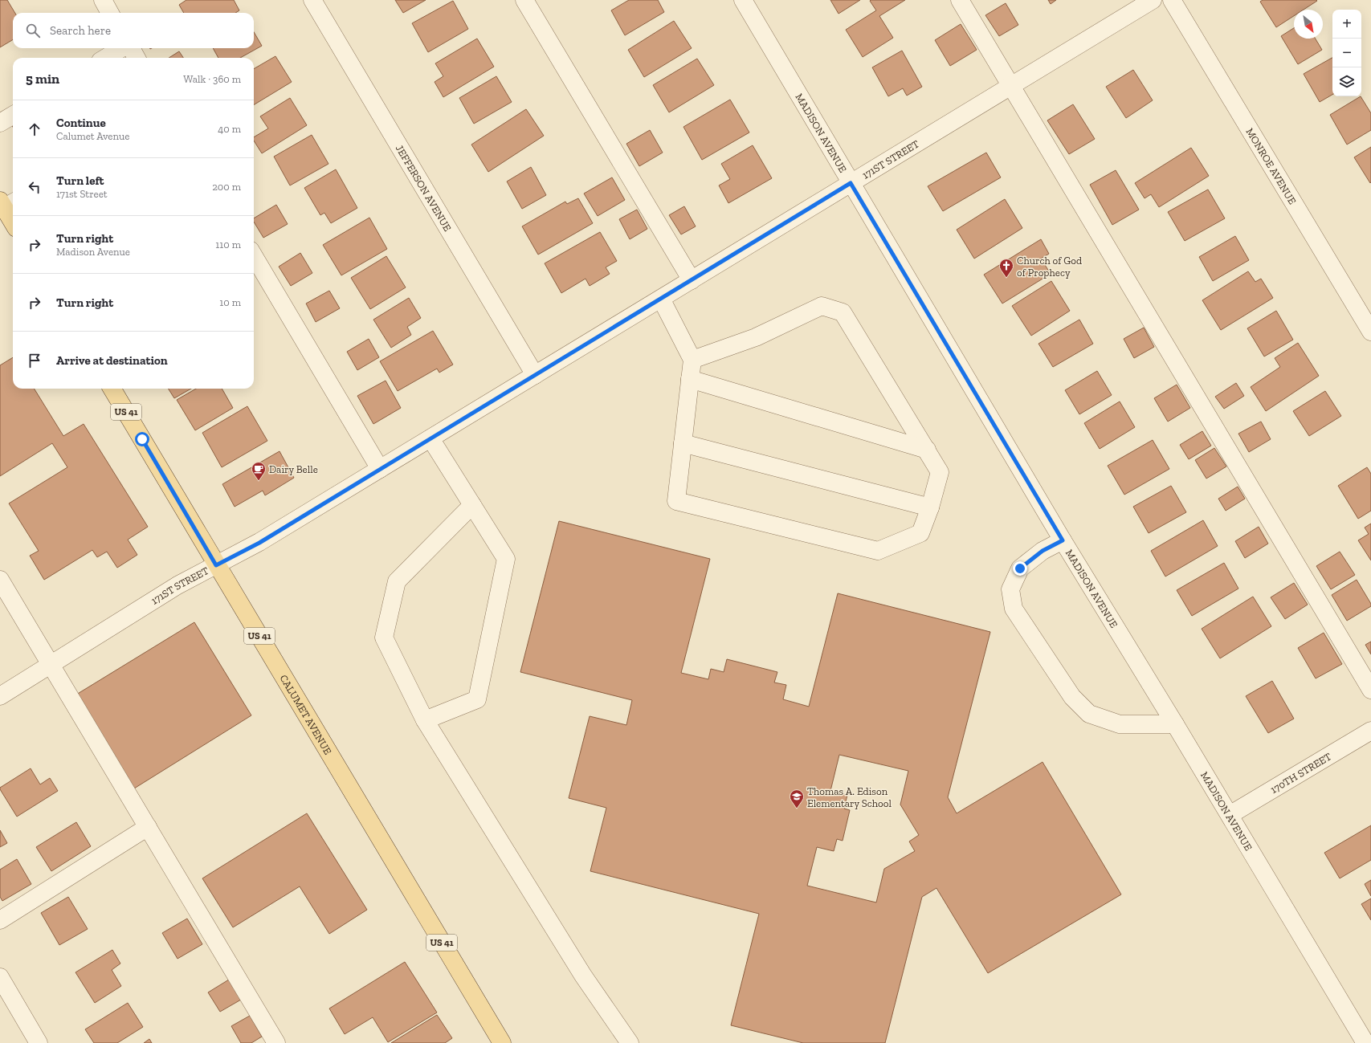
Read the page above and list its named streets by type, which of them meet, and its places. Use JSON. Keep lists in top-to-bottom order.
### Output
{
  "streets": {
    "main road": ["US 41", "CALUMET AVENUE"],
    "street": [
      "MADISON AVENUE",
      "171ST STREET",
      "MONROE AVENUE",
      "JEFFERSON AVENUE",
      "170TH STREET"
    ]
  },
  "crossings": [
    ["MADISON AVENUE", "171ST STREET"],
    ["MADISON AVENUE", "170TH STREET"],
    ["171ST STREET", "JEFFERSON AVENUE"],
    ["171ST STREET", "CALUMET AVENUE"]
  ],
  "places": {
    "church": ["Church of God of Prophecy"],
    "cafe": ["Dairy Belle"],
    "school or university": ["Thomas A. Edison Elementary School"]
  },
  "north": "bottom right",
  "page": {
    "map_buttons": ["+", "−"],
    "search": "Search here",
    "heading": ["5 min", "Walk · 360 m"],
    "list": [
      ["Continue", "Calumet Avenue", "40 m"],
      ["Turn left", "171st Street", "200 m"],
      ["Turn right", "Madison Avenue", "110 m"],
      ["Turn right", "10 m"],
      "Arrive at destination"
    ]
  }
}
